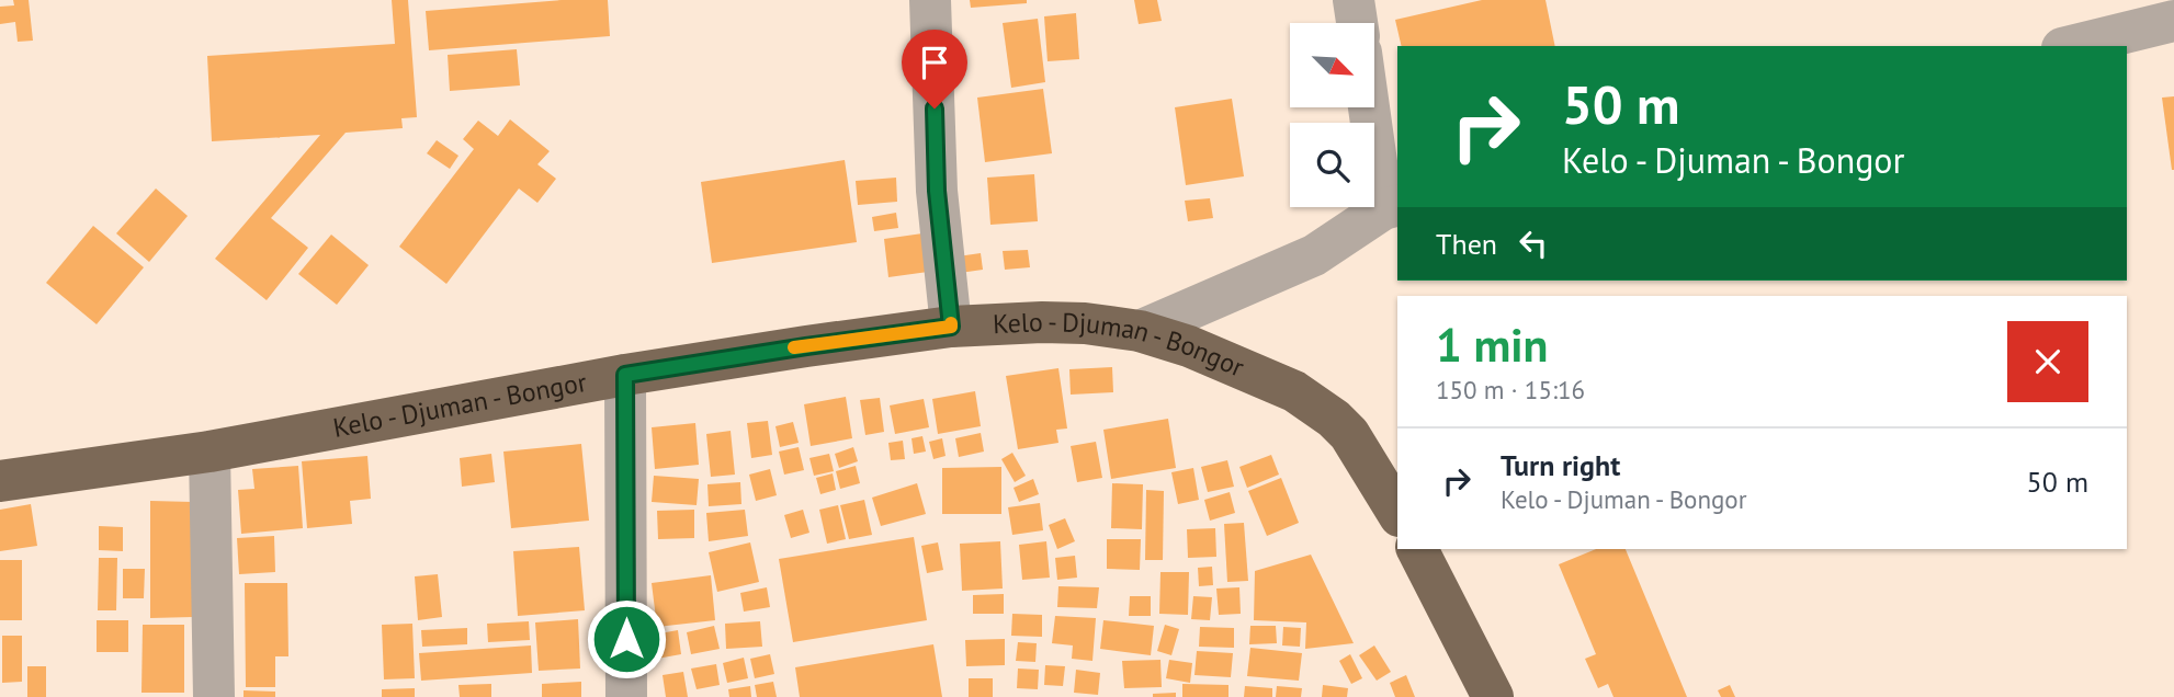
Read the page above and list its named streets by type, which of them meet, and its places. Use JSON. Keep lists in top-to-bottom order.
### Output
{
  "streets": {
    "highway": ["Kelo - Djuman - Bongor"]
  },
  "north": "bottom right",
  "page": {
    "turn": ["50 m", "Kelo - Djuman - Bongor"],
    "then": "Then",
    "heading": ["1 min", "150 m · 15:16"],
    "list": [
      {
        "name": "Turn right",
        "note": "Kelo - Djuman - Bongor",
        "value": "50 m"
      }
    ]
  }
}
